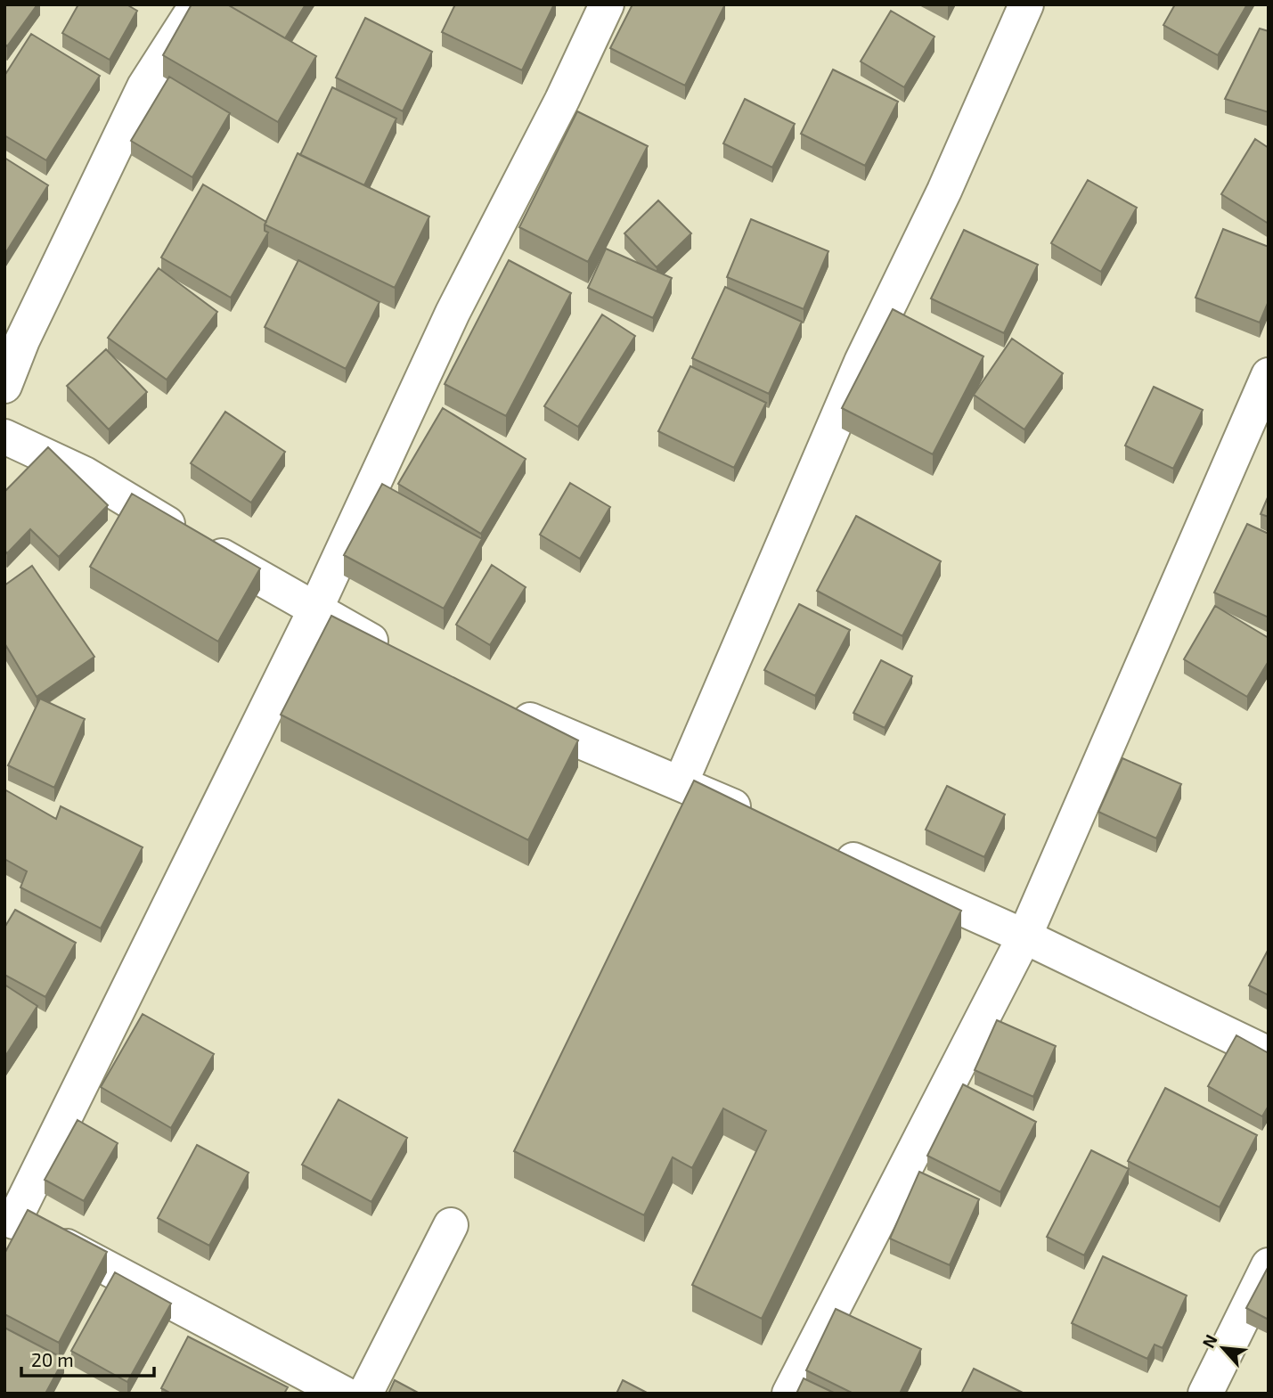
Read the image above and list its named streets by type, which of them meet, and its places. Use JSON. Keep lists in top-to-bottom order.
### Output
{
  "scale_bar": "20 m",
  "north": "top left"
}
